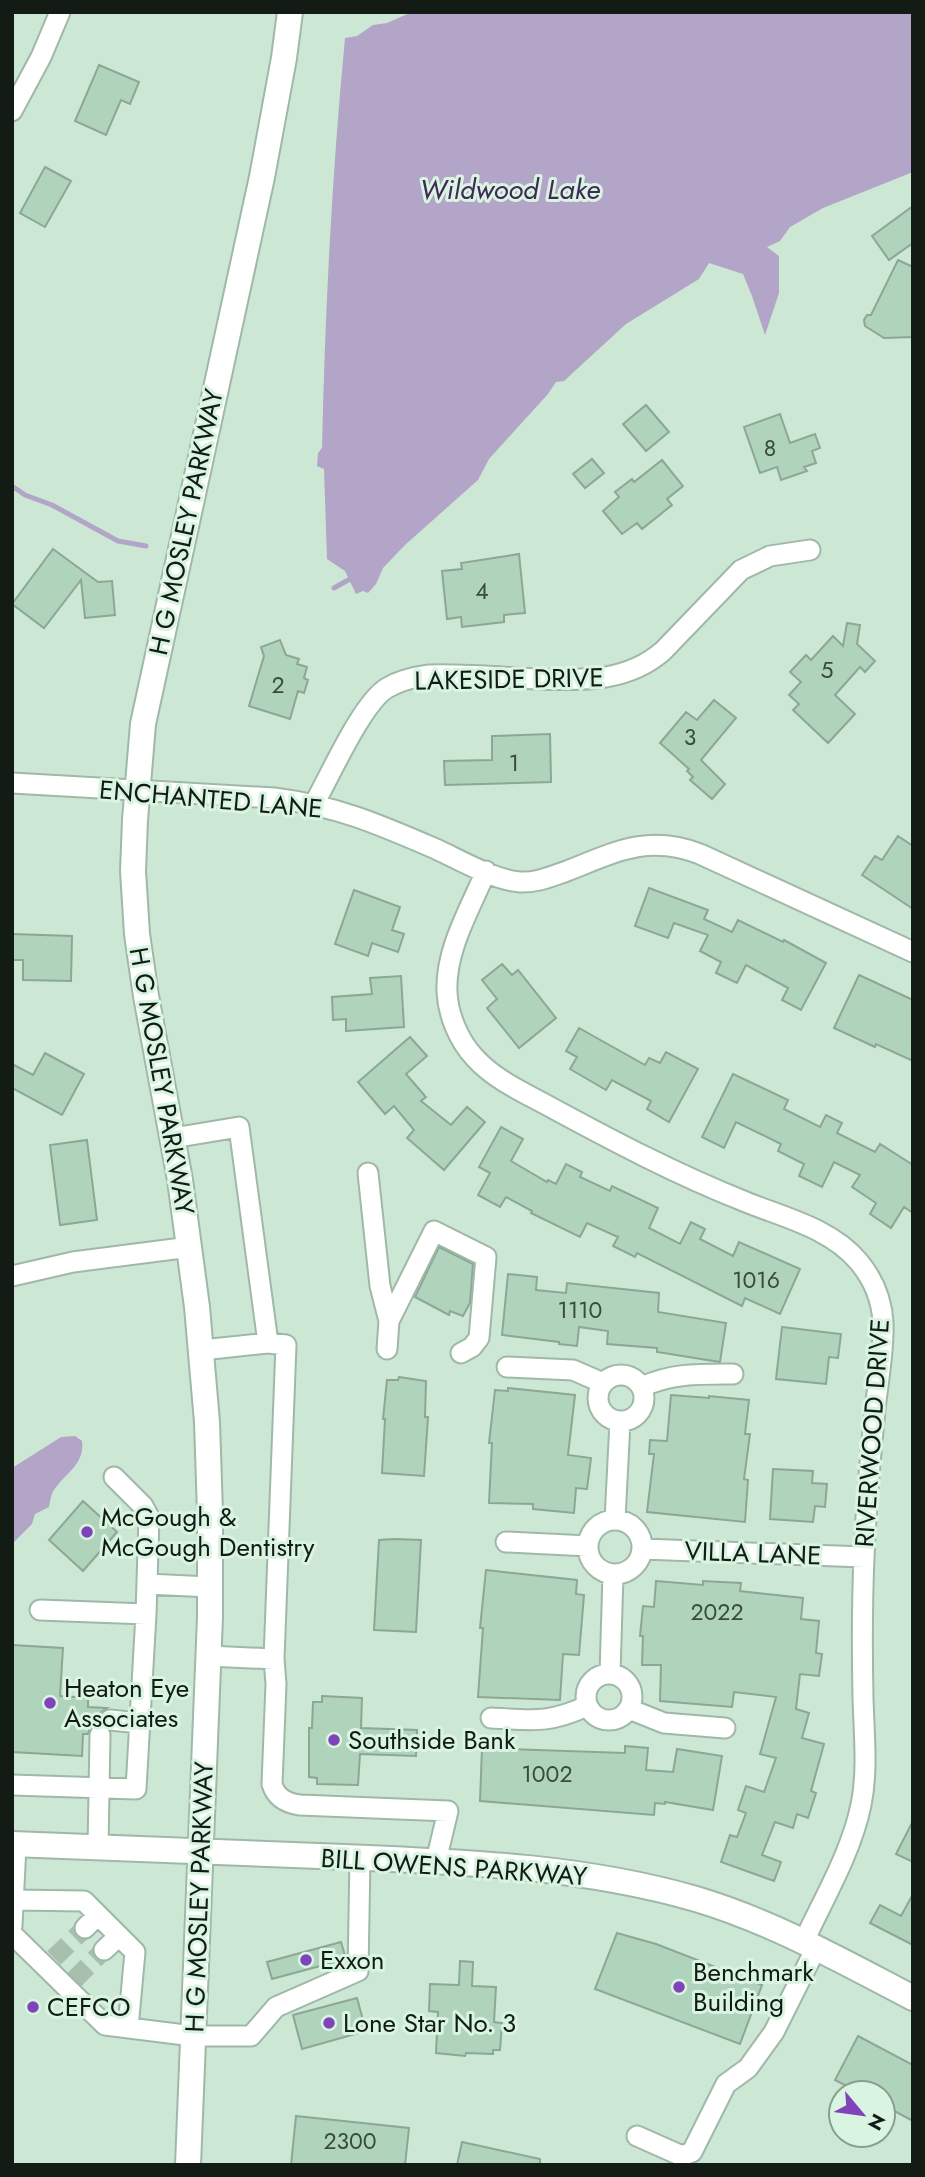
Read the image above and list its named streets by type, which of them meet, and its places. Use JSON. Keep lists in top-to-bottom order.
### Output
{
  "streets": {
    "main road": ["H G MOSLEY PARKWAY", "BILL OWENS PARKWAY"],
    "street": [
      "LAKESIDE DRIVE",
      "ENCHANTED LANE",
      "RIVERWOOD DRIVE",
      "VILLA LANE"
    ]
  },
  "crossings": [
    ["H G MOSLEY PARKWAY", "ENCHANTED LANE"],
    ["H G MOSLEY PARKWAY", "BILL OWENS PARKWAY"],
    ["LAKESIDE DRIVE", "ENCHANTED LANE"],
    ["ENCHANTED LANE", "RIVERWOOD DRIVE"],
    ["RIVERWOOD DRIVE", "VILLA LANE"],
    ["RIVERWOOD DRIVE", "BILL OWENS PARKWAY"]
  ],
  "water": ["Wildwood Lake"],
  "places": [
    "McGough & McGough Dentistry",
    "Heaton Eye Associates",
    "Southside Bank",
    "Exxon",
    "Benchmark Building",
    "CEFCO",
    "Lone Star No. 3"
  ],
  "house_numbers": [
    "8",
    "4",
    "5",
    "2",
    "3",
    "1",
    "1016",
    "1110",
    "2022",
    "1002",
    "2300"
  ],
  "north": "bottom right"
}
